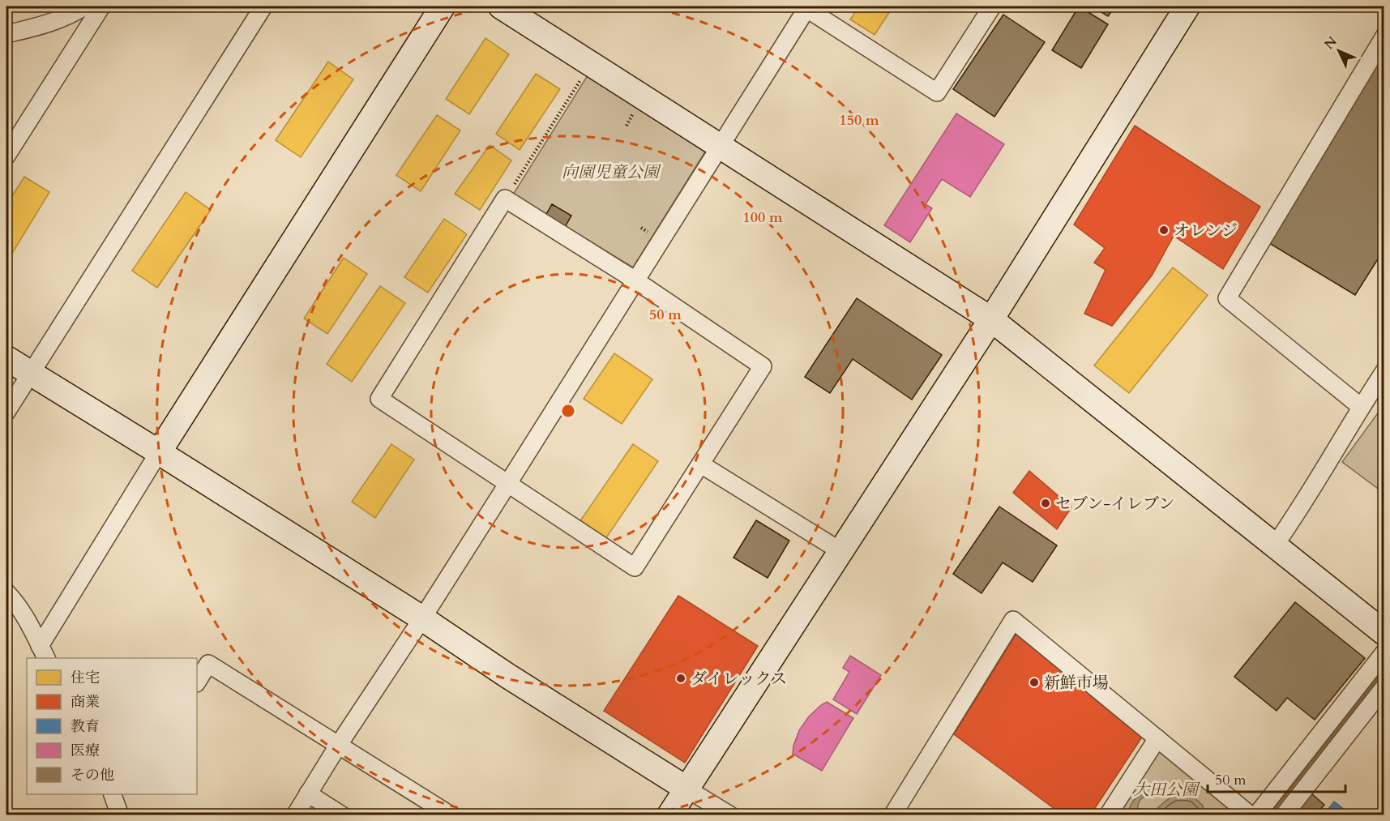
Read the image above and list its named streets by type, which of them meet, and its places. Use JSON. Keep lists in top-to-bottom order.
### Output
{
  "parks": ["向園児童公園", "大田公園"],
  "places": [
    "オレンジ",
    "セブン-イレブン",
    "ダイレックス",
    "新鮮市場"
  ],
  "legend": [
    "住宅",
    "商業",
    "教育",
    "医療",
    "その他"
  ],
  "scale_bar": "50 m",
  "north": "top left",
  "rings": ["150 m", "100 m", "50 m"]
}
